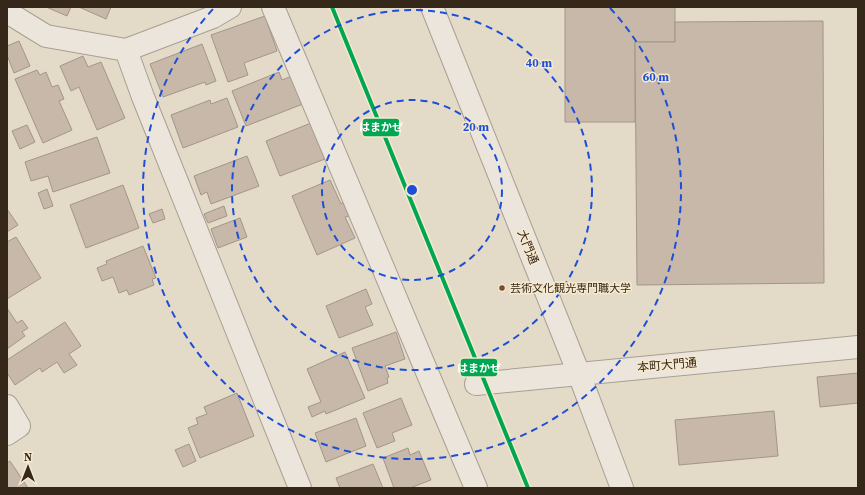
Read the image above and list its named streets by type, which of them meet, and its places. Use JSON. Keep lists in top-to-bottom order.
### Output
{
  "streets": {
    "street": ["大門通", "本町大門通"]
  },
  "crossings": [
    ["大門通", "本町大門通"]
  ],
  "places": ["芸術文化観光専門職大学"],
  "lines": ["transit line はまかぜ"],
  "north": "top",
  "rings": ["40 m", "60 m", "20 m"]
}
